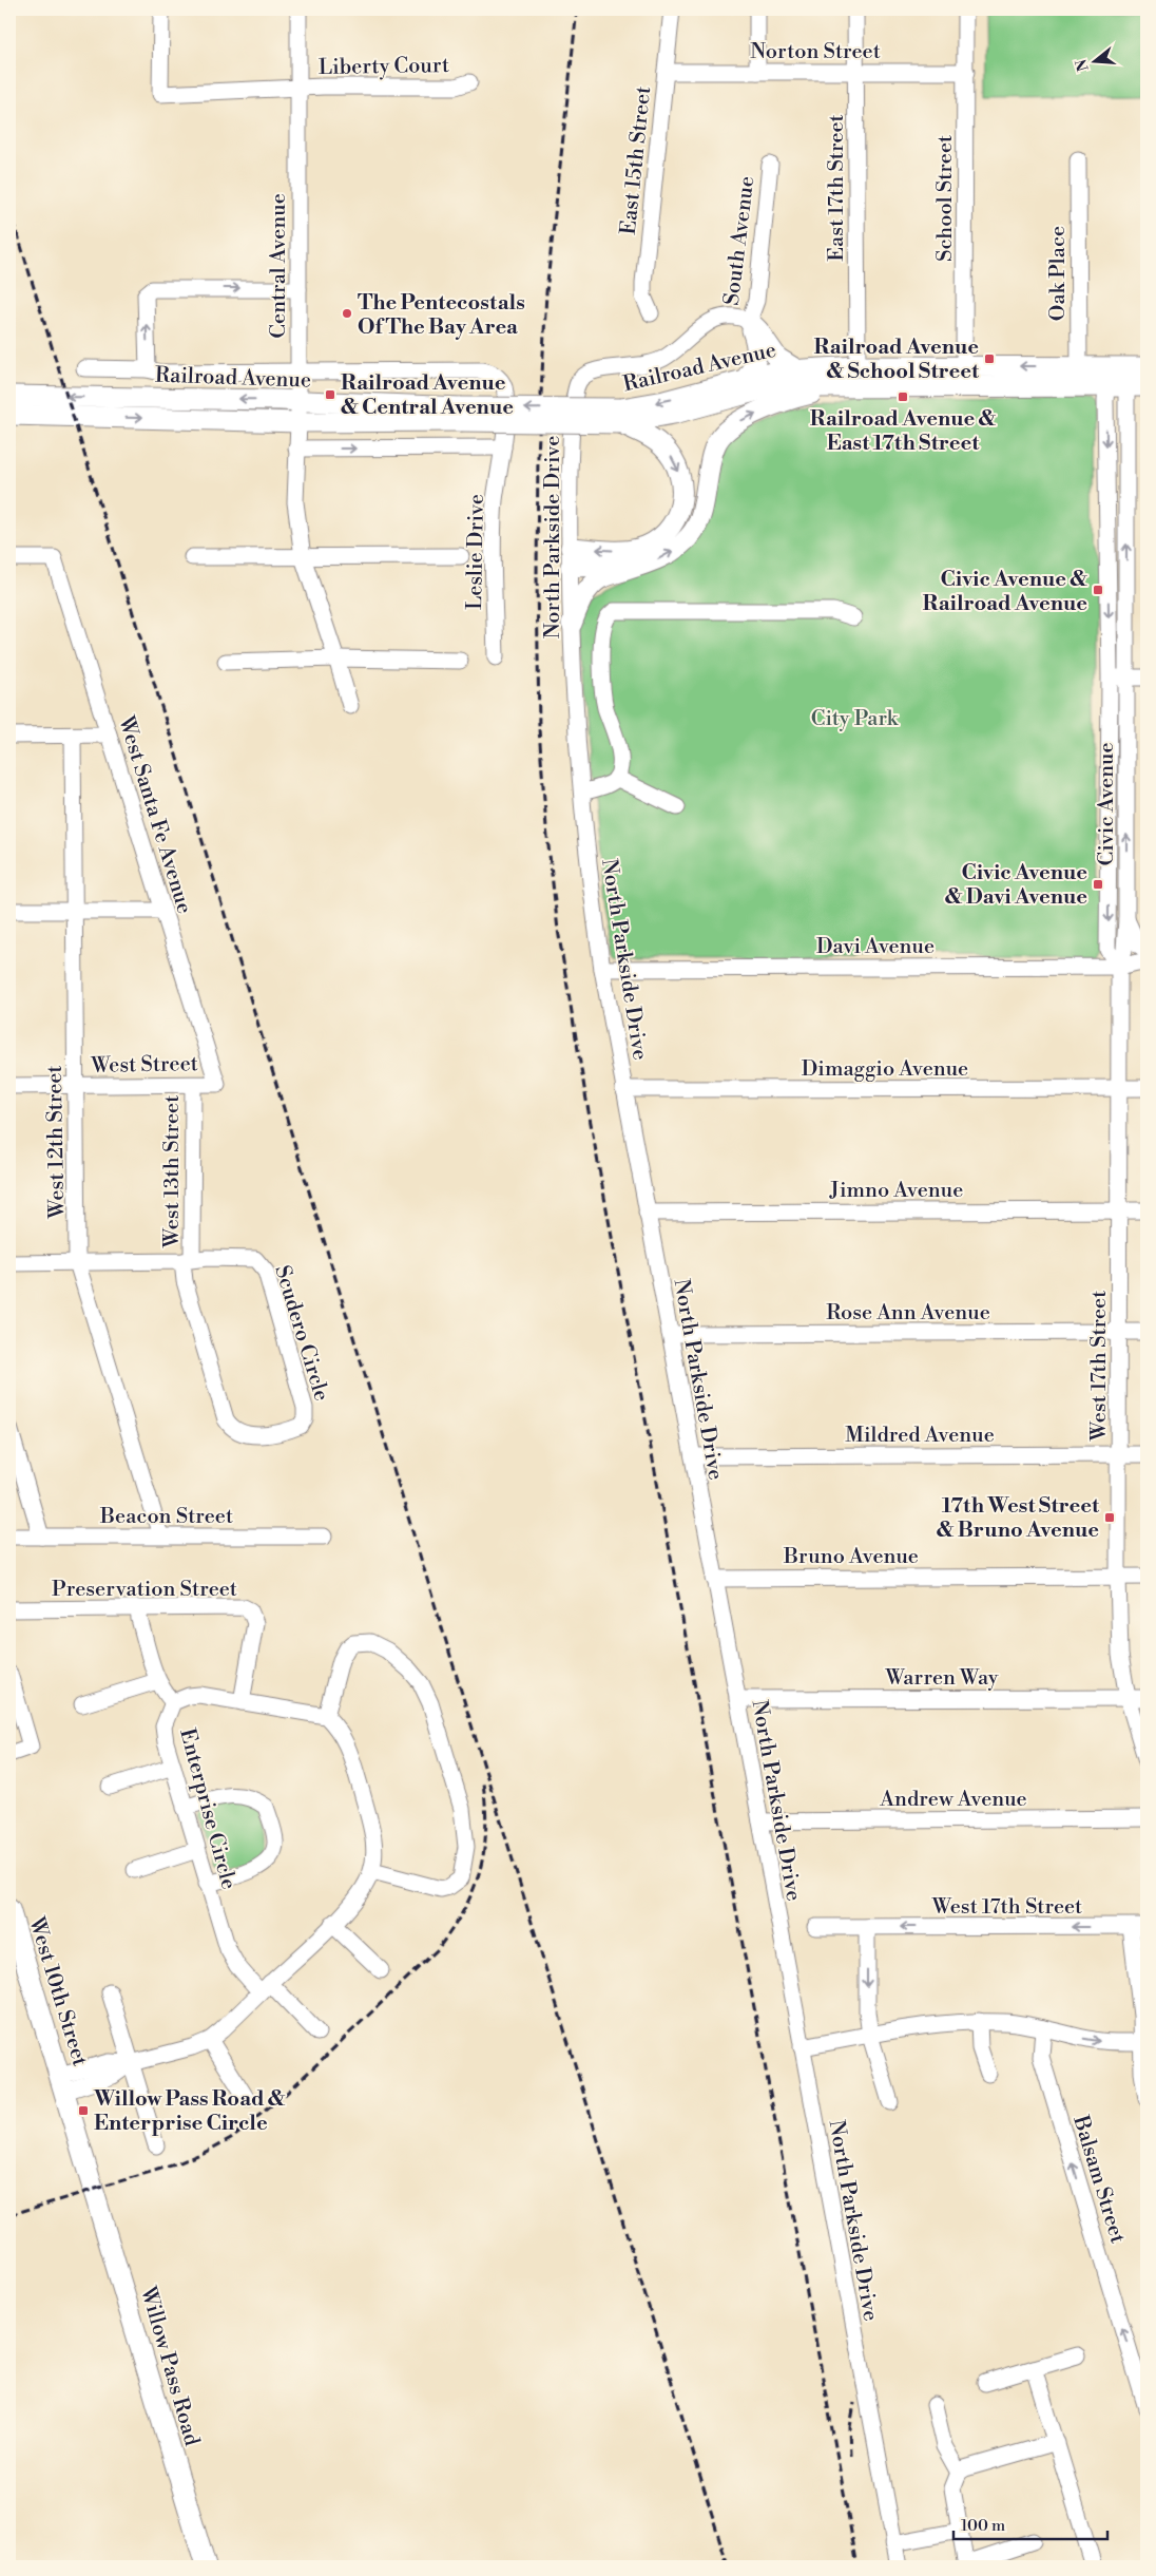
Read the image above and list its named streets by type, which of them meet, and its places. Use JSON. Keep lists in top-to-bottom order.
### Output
{
  "streets": {
    "main road": ["Railroad Avenue", "West 10th Street", "Willow Pass Road"],
    "street": [
      "Norton Street",
      "Liberty Court",
      "East 15th Street",
      "East 17th Street",
      "School Street",
      "South Avenue",
      "Central Avenue",
      "Oak Place",
      "North Parkside Drive",
      "Leslie Drive",
      "Civic Avenue",
      "West Santa Fe Avenue",
      "Davi Avenue",
      "West Street",
      "Dimaggio Avenue",
      "West 12th Street",
      "West 13th Street",
      "Jimno Avenue",
      "Rose Ann Avenue",
      "Scudero Circle",
      "West 17th Street",
      "Mildred Avenue",
      "Beacon Street",
      "Bruno Avenue",
      "Preservation Street",
      "Warren Way",
      "Andrew Avenue",
      "Enterprise Circle",
      "Balsam Street"
    ]
  },
  "crossings": [
    ["Norton Street", "East 15th Street"],
    ["Norton Street", "East 17th Street"],
    ["Norton Street", "School Street"],
    ["Liberty Court", "Central Avenue"],
    ["East 17th Street", "Railroad Avenue"],
    ["School Street", "Railroad Avenue"],
    ["South Avenue", "North Parkside Drive"],
    ["Central Avenue", "Railroad Avenue"],
    ["Central Avenue", "Leslie Drive"],
    ["Oak Place", "Railroad Avenue"],
    ["Railroad Avenue", "Civic Avenue"],
    ["North Parkside Drive", "Davi Avenue"],
    ["North Parkside Drive", "Dimaggio Avenue"],
    ["North Parkside Drive", "Jimno Avenue"],
    ["North Parkside Drive", "Rose Ann Avenue"],
    ["North Parkside Drive", "Mildred Avenue"],
    ["North Parkside Drive", "Bruno Avenue"],
    ["North Parkside Drive", "Warren Way"],
    ["North Parkside Drive", "Andrew Avenue"],
    ["Civic Avenue", "Davi Avenue"],
    ["Civic Avenue", "West 17th Street"],
    ["West Santa Fe Avenue", "West Street"],
    ["Davi Avenue", "West 17th Street"],
    ["West Street", "West 12th Street"],
    ["West Street", "West 13th Street"],
    ["Dimaggio Avenue", "West 17th Street"],
    ["West 12th Street", "Beacon Street"],
    ["West 13th Street", "Scudero Circle"],
    ["Jimno Avenue", "West 17th Street"],
    ["Rose Ann Avenue", "West 17th Street"],
    ["West 17th Street", "Mildred Avenue"],
    ["West 17th Street", "Bruno Avenue"],
    ["West 17th Street", "Warren Way"],
    ["Preservation Street", "Enterprise Circle"],
    ["West 10th Street", "Willow Pass Road"]
  ],
  "parks": ["City Park"],
  "places": {
    "other": ["The Pentecostals Of The Bay Area"],
    "transit": [
      "Railroad Avenue & School Street",
      "Railroad Avenue & Central Avenue",
      "Railroad Avenue & East 17th Street",
      "Civic Avenue & Railroad Avenue",
      "Civic Avenue & Davi Avenue",
      "17th West Street & Bruno Avenue",
      "Willow Pass Road & Enterprise Circle"
    ]
  },
  "scale_bar": "100 m",
  "north": "left"
}
